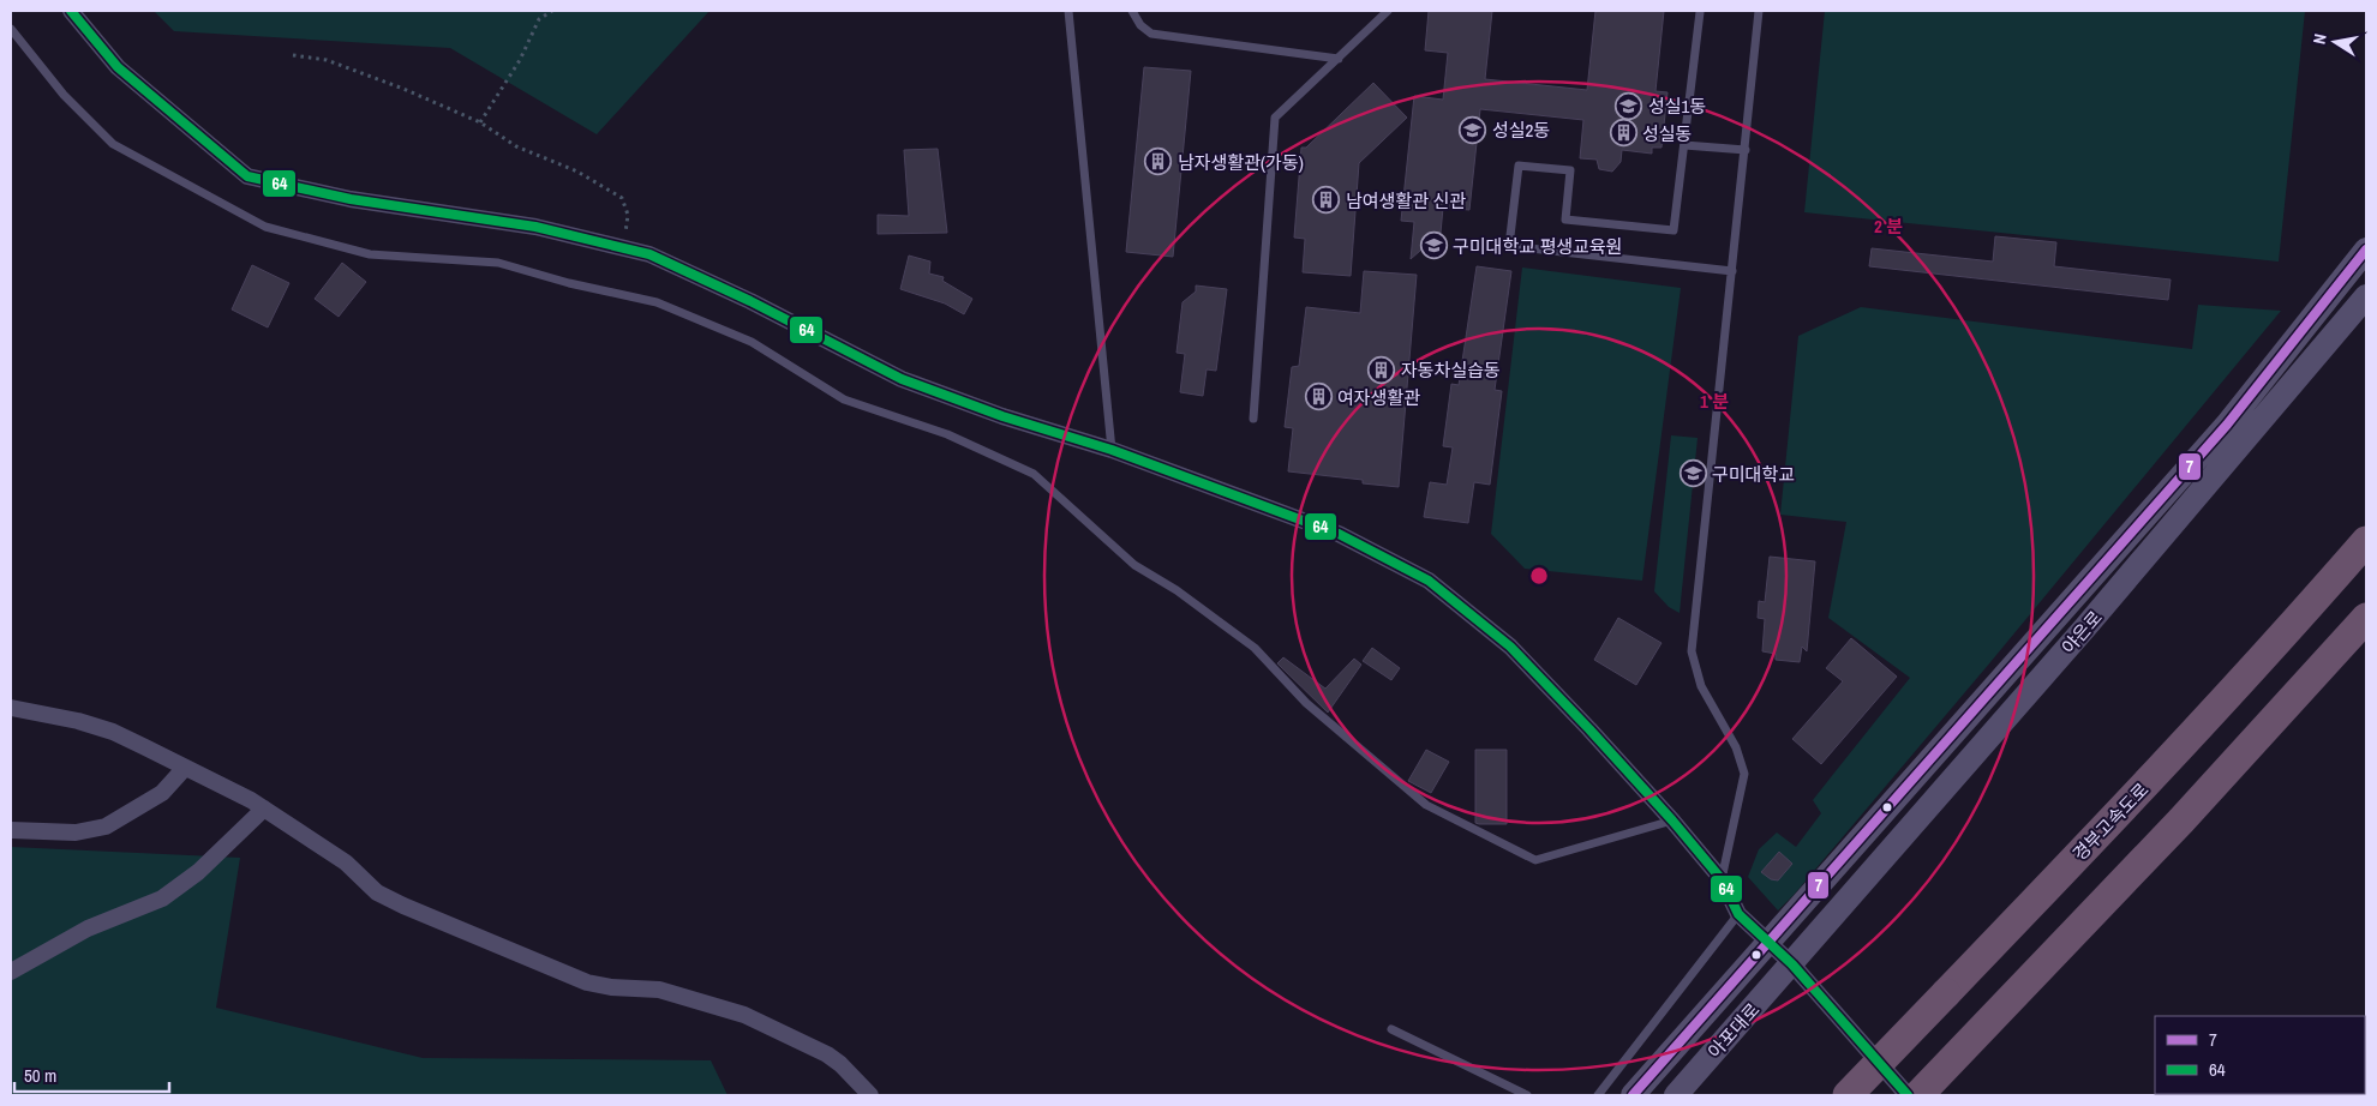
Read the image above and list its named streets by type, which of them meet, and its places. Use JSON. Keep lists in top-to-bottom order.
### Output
{
  "streets": {
    "highway": ["경부고속도로"],
    "main road": ["야은로", "아포대로"]
  },
  "crossings": [
    ["야은로", "아포대로"]
  ],
  "places": {
    "school or university": [
      "성실1동",
      "성실2동",
      "구미대학교 평생교육원",
      "구미대학교"
    ],
    "building": [
      "성실동",
      "남자생활관(가동)",
      "남여생활관 신관",
      "자동차실습동",
      "여자생활관"
    ]
  },
  "lines": ["transit line 64", "transit line 7"],
  "legend": ["7", "64"],
  "scale_bar": "50 m",
  "north": "left",
  "rings": ["2 분", "1 분"]
}
